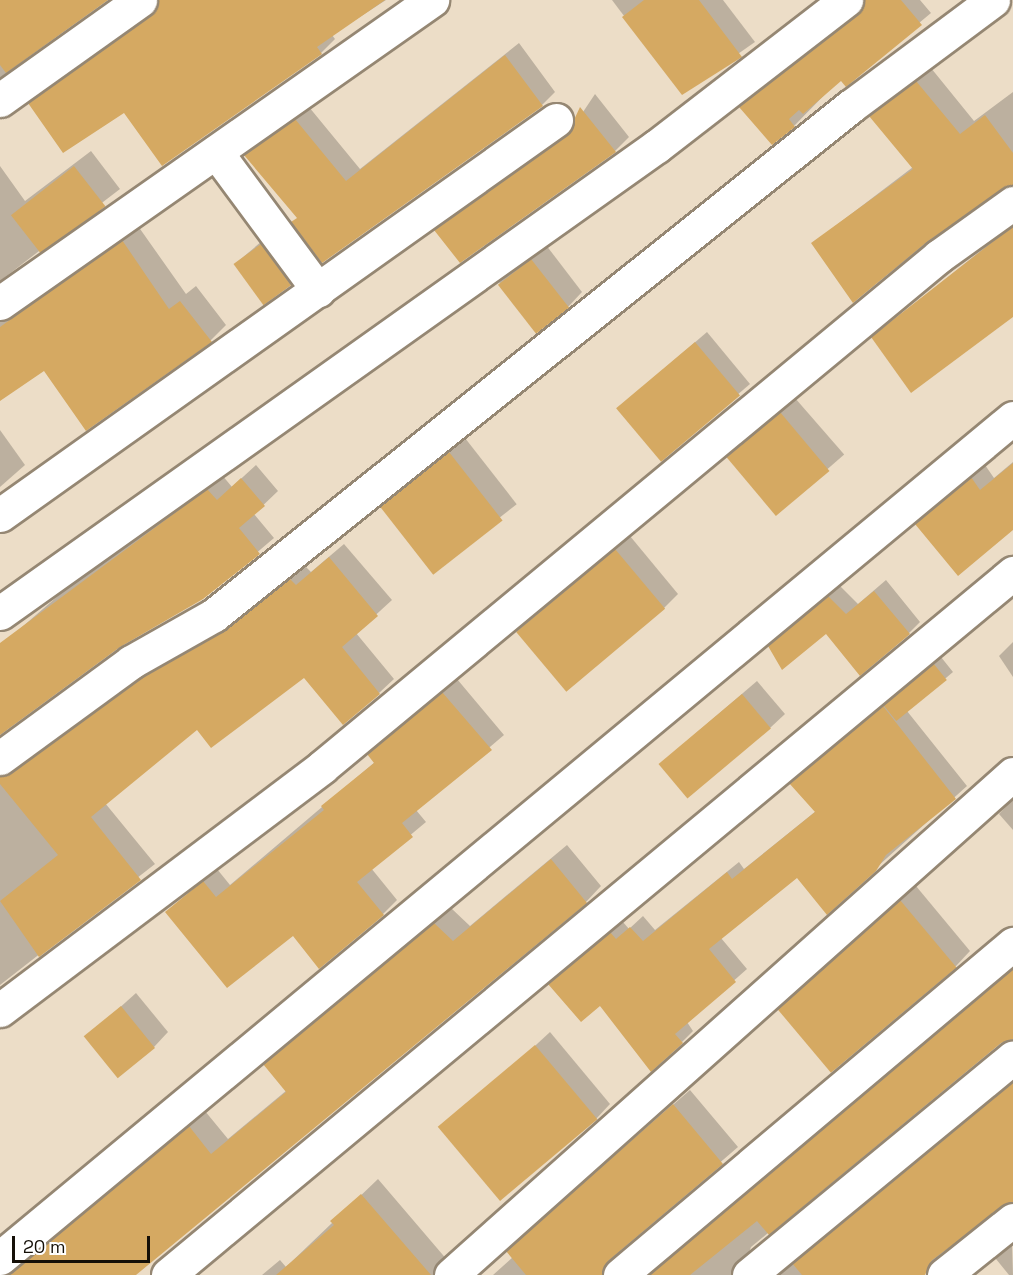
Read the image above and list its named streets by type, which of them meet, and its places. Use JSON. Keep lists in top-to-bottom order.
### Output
{
  "scale_bar": "20 m"
}
